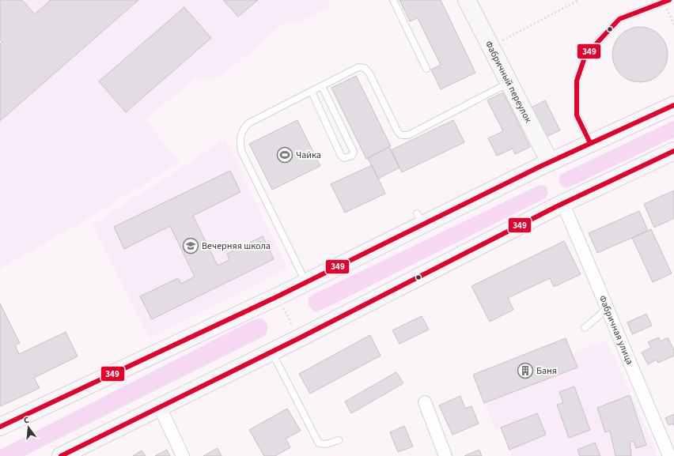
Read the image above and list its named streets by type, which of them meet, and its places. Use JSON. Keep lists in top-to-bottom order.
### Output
{
  "streets": {
    "main road": ["Фабричный переулок"],
    "street": ["Фабричная улица"]
  },
  "places": {
    "sports": ["Чайка"],
    "school or university": ["Вечерняя школа"],
    "building": ["Баня"]
  },
  "lines": ["transit line 349"],
  "north": "top"
}
